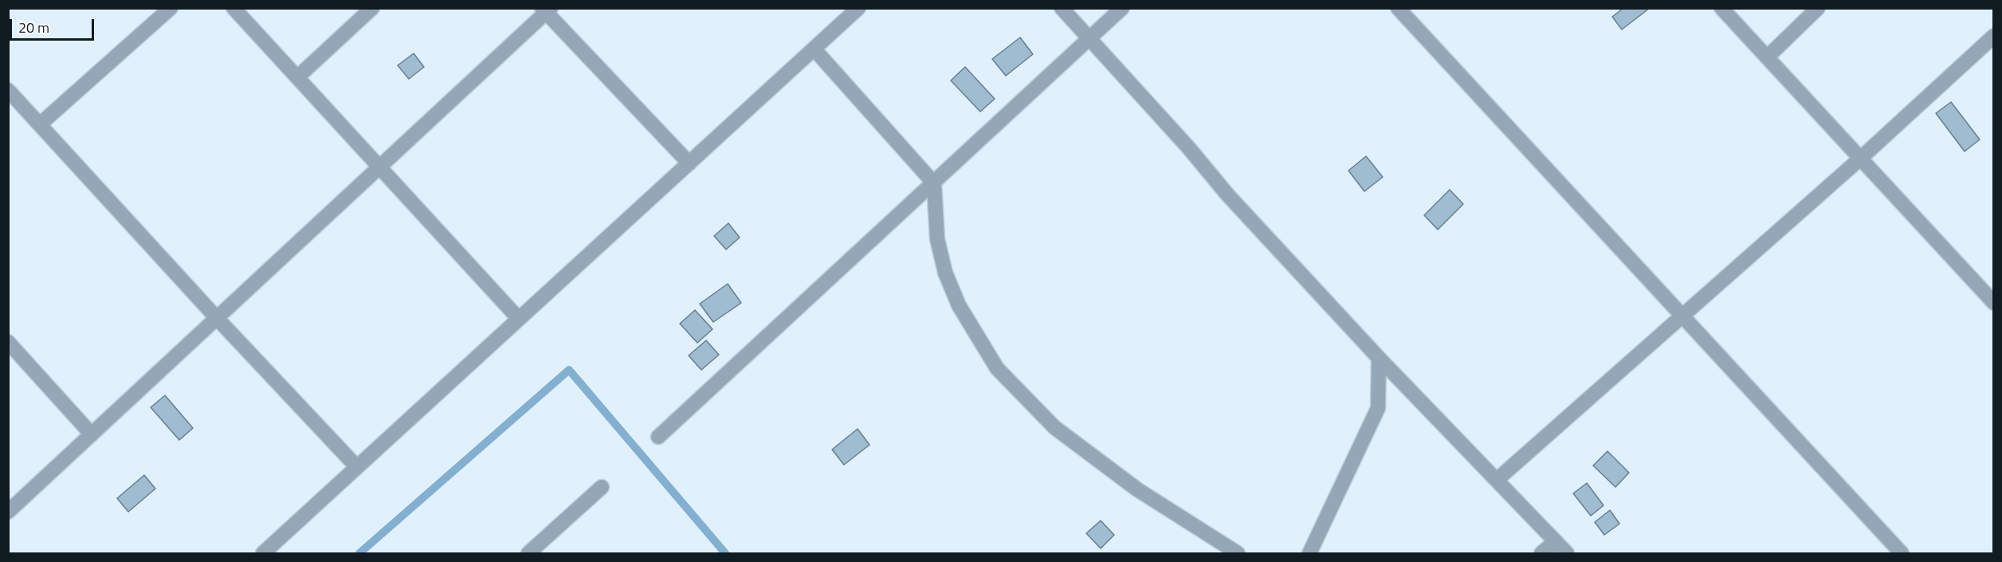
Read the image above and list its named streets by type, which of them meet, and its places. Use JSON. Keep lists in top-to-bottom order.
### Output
{
  "scale_bar": "20 m"
}
